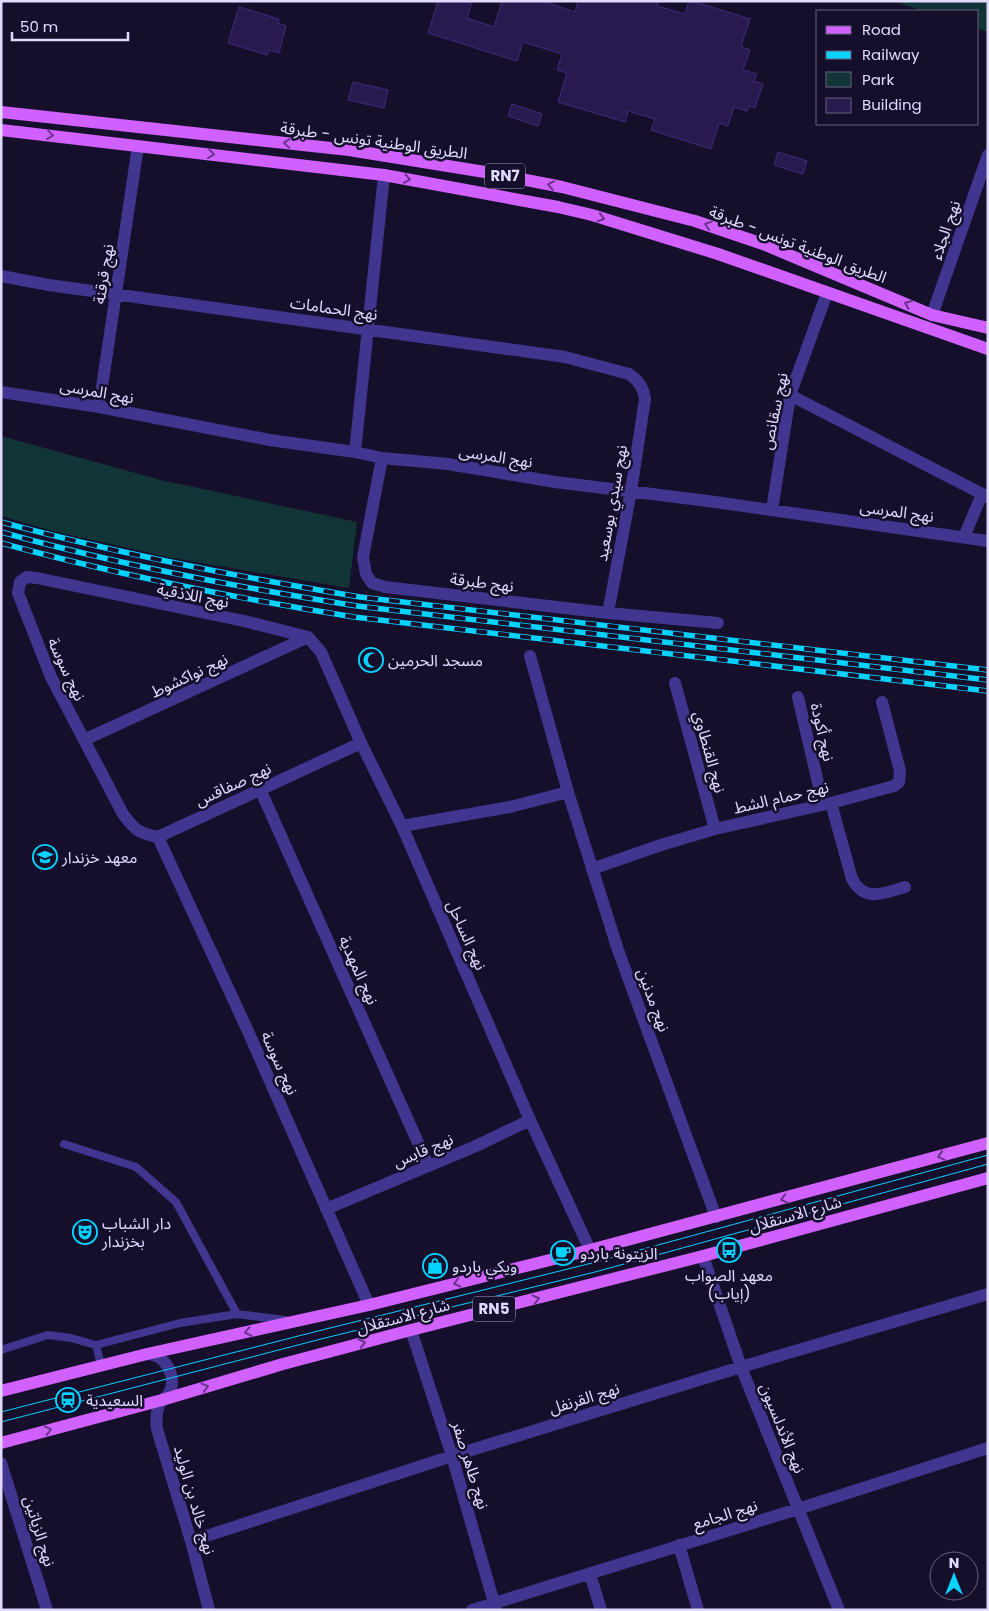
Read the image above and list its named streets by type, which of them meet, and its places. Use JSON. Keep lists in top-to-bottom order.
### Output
{
  "streets": {
    "main road": [
      "الطريق الوطنية تونس - طبرقة",
      "RN7",
      "شارع الاستقلال",
      "RN5"
    ],
    "street": [
      "نهج الجلاء",
      "نهج قرقنة",
      "نهج الحمامات",
      "نهج المرسى",
      "نهج سقانص",
      "نهج سيدي بوسعيد",
      "نهج طبرقة",
      "نهج اللاذقية",
      "نهج سوسة",
      "نهج نواكشوط",
      "نهج أكودة",
      "نهج القنطاوي",
      "نهج صفاقس",
      "نهج حمام الشط",
      "نهج الساحل",
      "نهج المهدية",
      "نهج مدنين",
      "نهج قابس",
      "نهج القرنفل",
      "نهج الأندلسيون",
      "نهج طاهر صفر",
      "نهج خالد بن الوليد",
      "نهج الجامع",
      "نهج الزياتين"
    ]
  },
  "crossings": [
    ["الطريق الوطنية تونس - طبرقة", "نهج الجلاء"],
    ["الطريق الوطنية تونس - طبرقة", "نهج قرقنة"],
    ["الطريق الوطنية تونس - طبرقة", "نهج سقانص"],
    ["نهج قرقنة", "نهج الحمامات"],
    ["نهج قرقنة", "نهج المرسى"],
    ["نهج الحمامات", "نهج سيدي بوسعيد"],
    ["نهج المرسى", "نهج سقانص"],
    ["نهج المرسى", "نهج سيدي بوسعيد"],
    ["نهج المرسى", "نهج طبرقة"],
    ["نهج سيدي بوسعيد", "نهج طبرقة"],
    ["نهج اللاذقية", "نهج سوسة"],
    ["نهج اللاذقية", "نهج نواكشوط"],
    ["نهج اللاذقية", "نهج الساحل"],
    ["نهج سوسة", "نهج نواكشوط"],
    ["نهج سوسة", "نهج صفاقس"],
    ["نهج سوسة", "نهج قابس"],
    ["نهج سوسة", "شارع الاستقلال"],
    ["نهج نواكشوط", "نهج الساحل"],
    ["نهج أكودة", "نهج حمام الشط"],
    ["نهج القنطاوي", "نهج حمام الشط"],
    ["نهج صفاقس", "نهج الساحل"],
    ["نهج صفاقس", "نهج المهدية"],
    ["نهج حمام الشط", "نهج مدنين"],
    ["نهج الساحل", "نهج قابس"],
    ["نهج الساحل", "شارع الاستقلال"],
    ["نهج المهدية", "نهج قابس"],
    ["نهج مدنين", "شارع الاستقلال"],
    ["شارع الاستقلال", "نهج الأندلسيون"],
    ["شارع الاستقلال", "نهج طاهر صفر"],
    ["شارع الاستقلال", "نهج خالد بن الوليد"],
    ["نهج القرنفل", "نهج الأندلسيون"],
    ["نهج القرنفل", "نهج طاهر صفر"],
    ["نهج القرنفل", "نهج خالد بن الوليد"],
    ["نهج الأندلسيون", "نهج الجامع"],
    ["نهج طاهر صفر", "نهج الجامع"]
  ],
  "places": {
    "mosque": ["مسجد الحرمين"],
    "school or university": ["معهد خزندار"],
    "theatre": ["دار الشباب بخزندار"],
    "bus stop": ["معهد الصواب (إياب)"],
    "cafe": ["الزيتونة باردو"],
    "shop": ["ويكي باردو"],
    "station": ["السعيدية"]
  },
  "legend": [
    "Road",
    "Railway",
    "Park",
    "Building"
  ],
  "scale_bar": "50 m",
  "north": "top"
}
